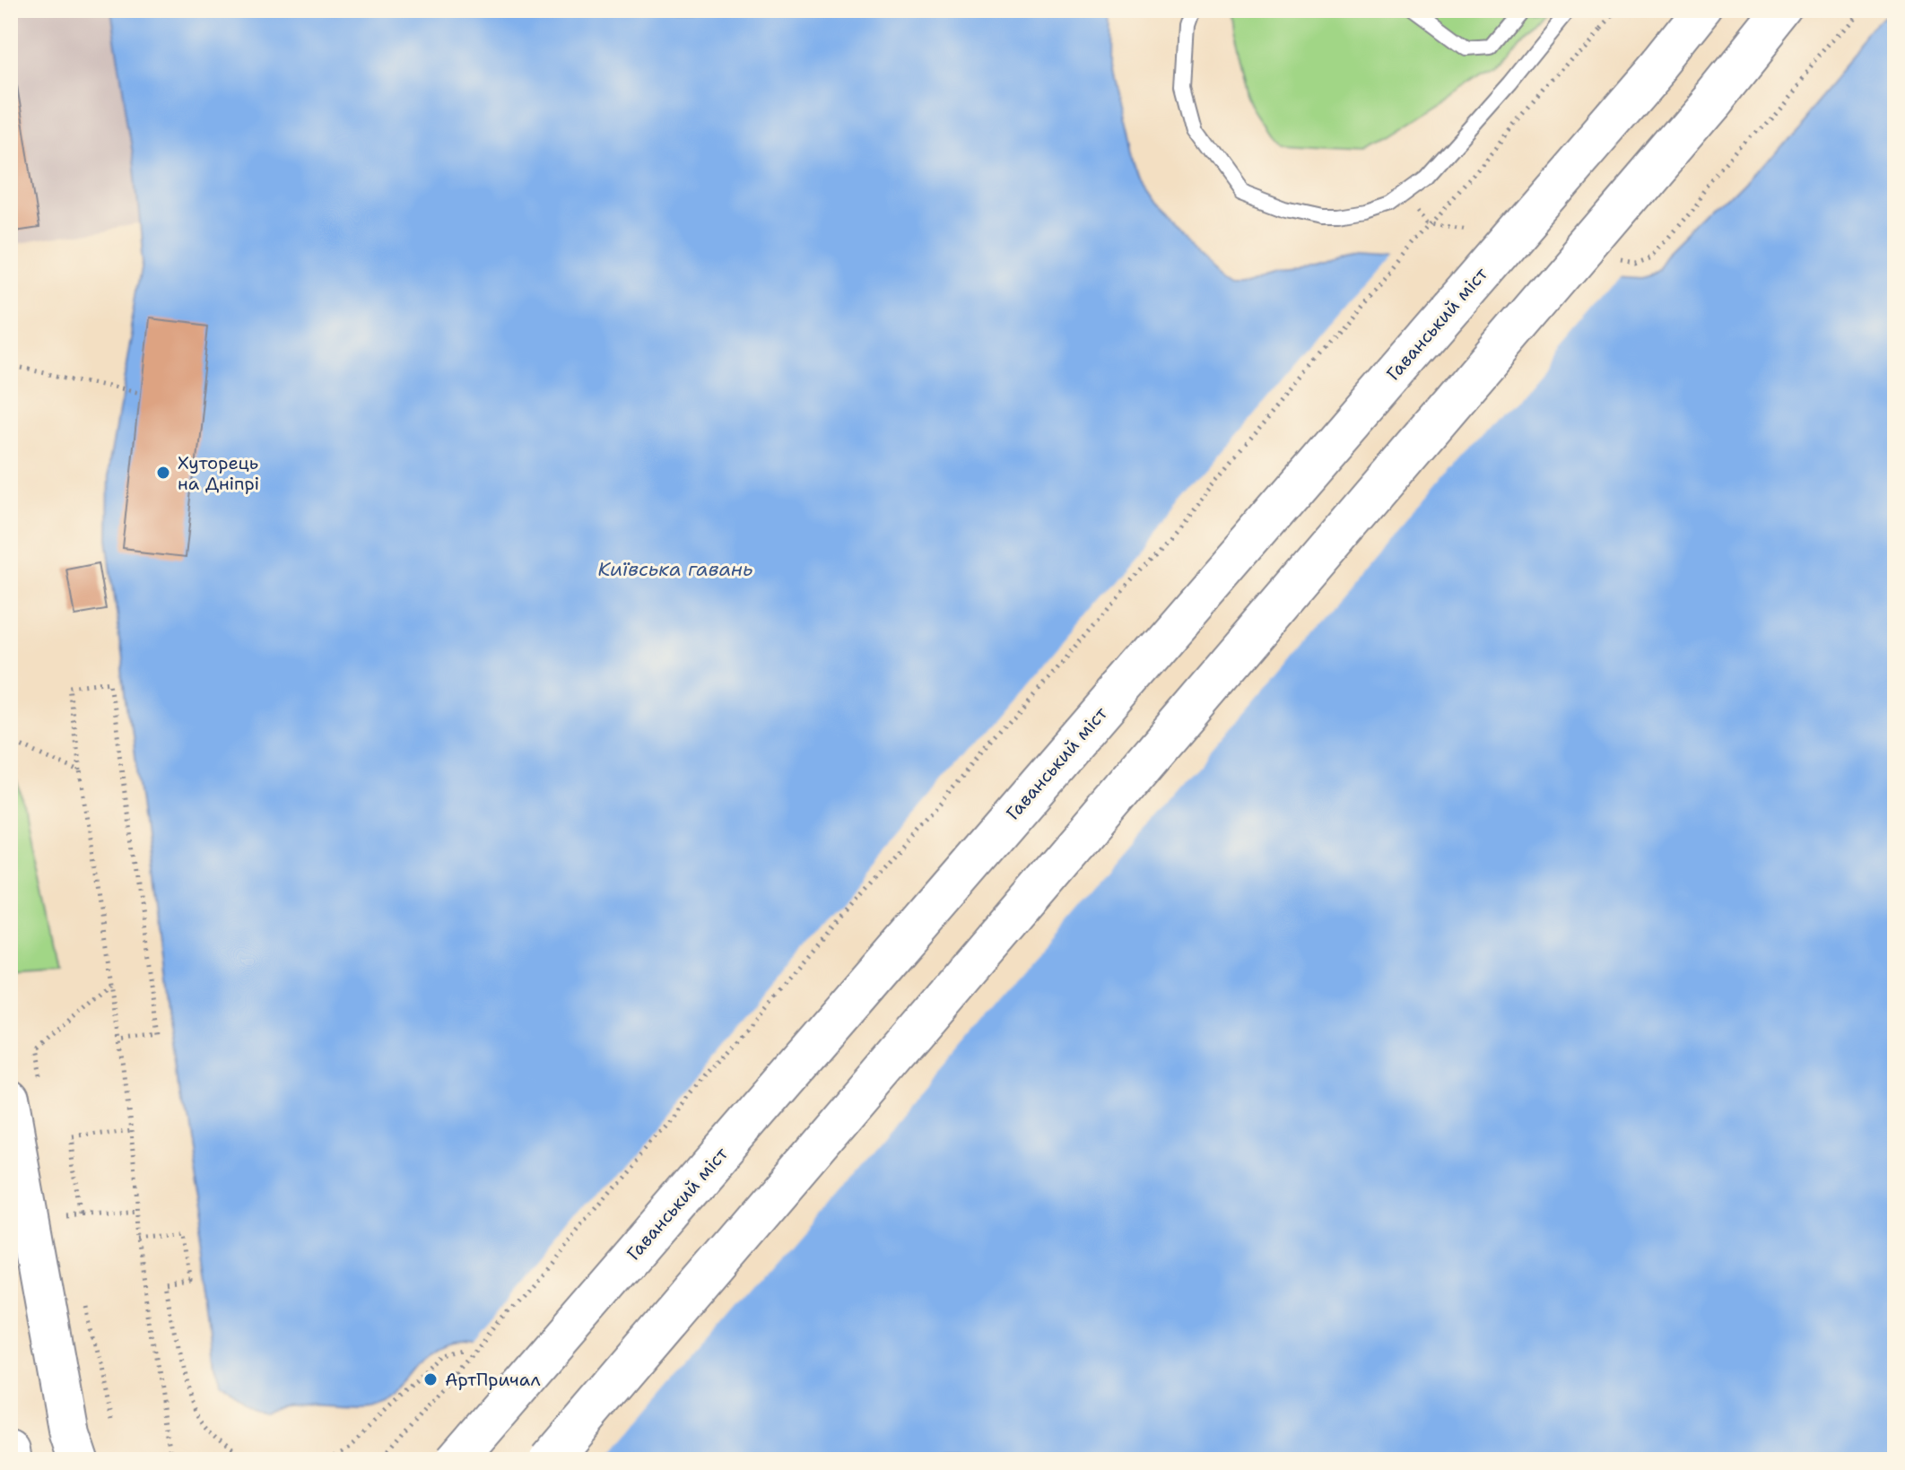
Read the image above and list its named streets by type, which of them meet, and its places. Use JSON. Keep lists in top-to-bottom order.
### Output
{
  "streets": {
    "main road": ["Гаванський міст"]
  },
  "water": ["Київська гавань"],
  "places": ["Хуторець на Дніпрі", "АртПричал"]
}
